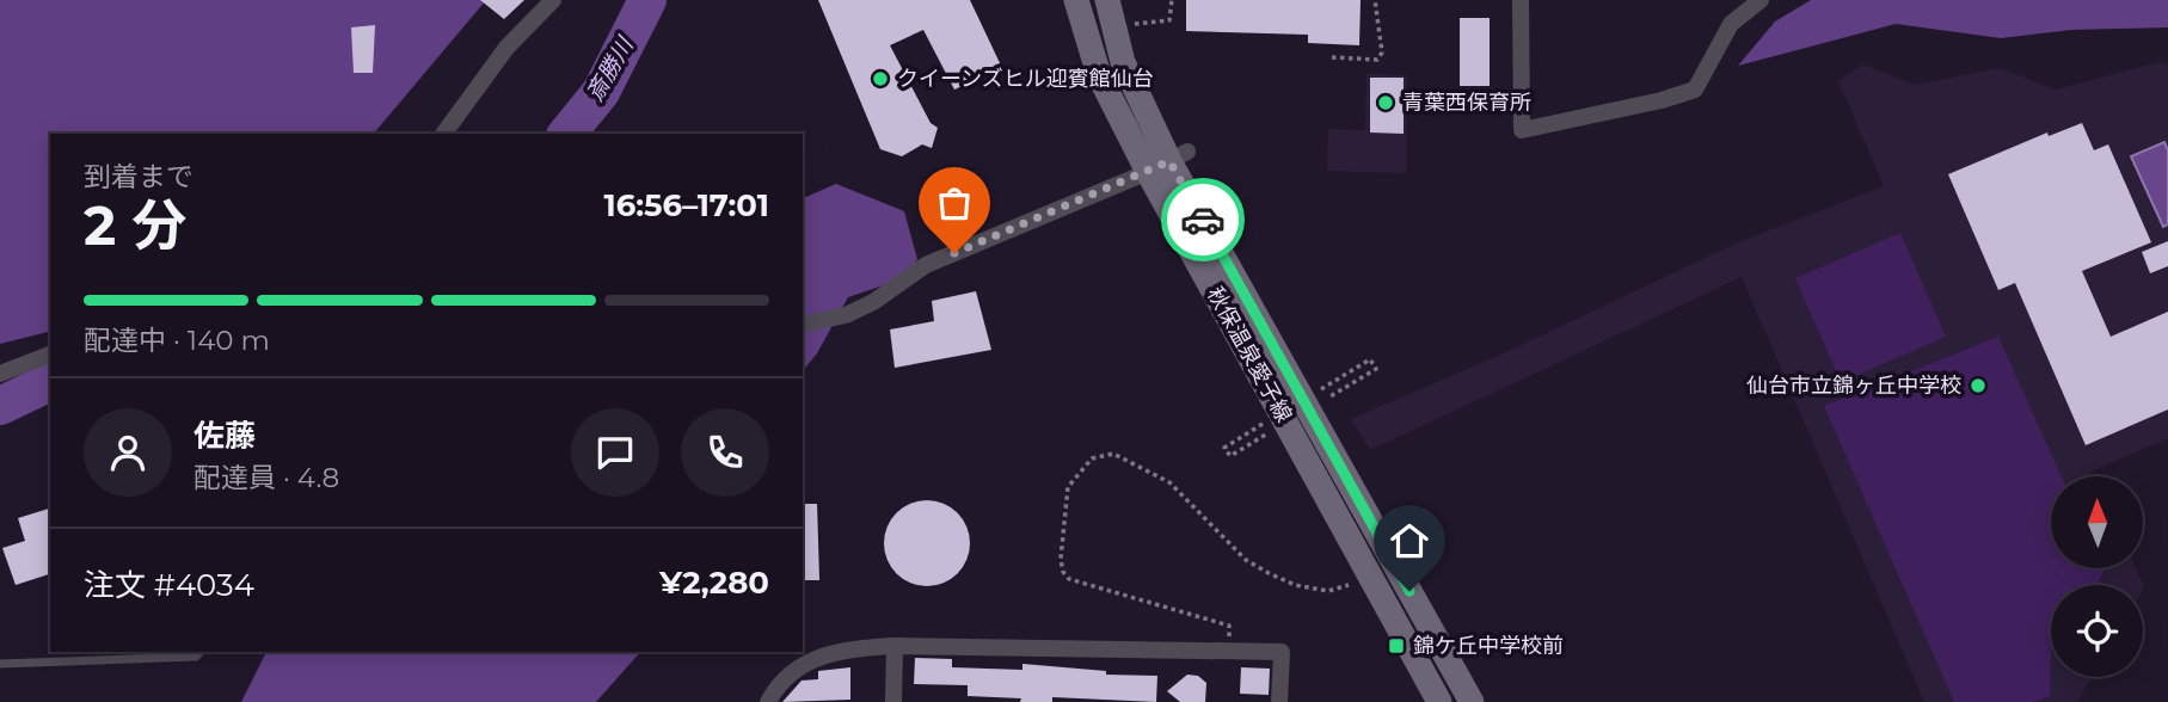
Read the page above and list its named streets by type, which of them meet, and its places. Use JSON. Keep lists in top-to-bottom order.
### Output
{
  "streets": {
    "main road": ["秋保温泉愛子線"]
  },
  "water": ["斎勝川"],
  "places": {
    "other": ["クイーンズヒル迎賓館仙台", "青葉西保育所", "仙台市立錦ヶ丘中学校"],
    "transit": ["錦ケ丘中学校前"]
  },
  "north": "top",
  "page": {
    "heading": ["2 分", "到着まで", "16:56–17:01"],
    "panel": [
      "佐藤",
      "配達員 · 4.8",
      "注文 #4034",
      "¥2,280"
    ],
    "bar": "配達中 · 140 m"
  }
}
